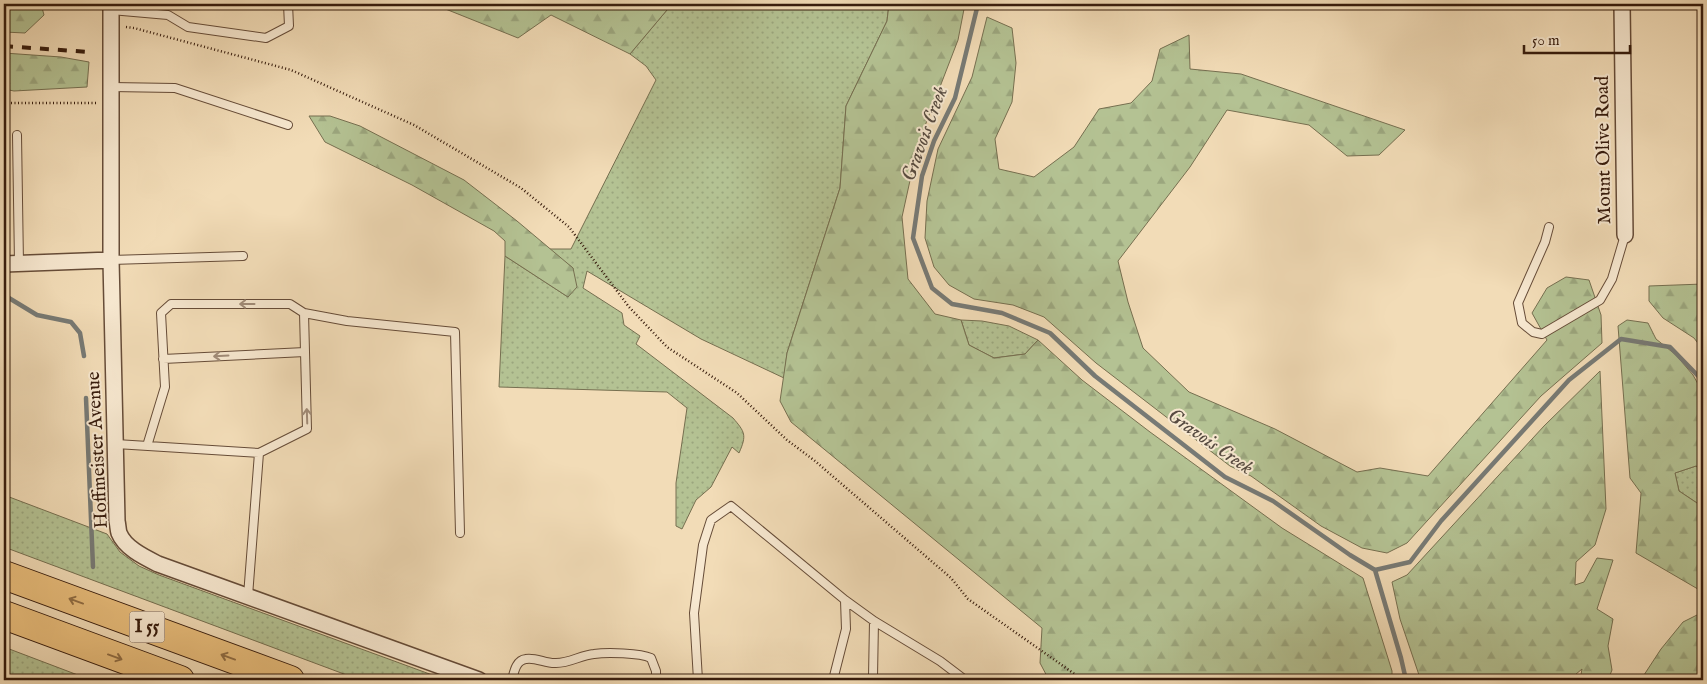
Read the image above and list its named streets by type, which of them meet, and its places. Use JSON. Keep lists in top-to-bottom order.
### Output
{
  "streets": {
    "highway": ["I 55"],
    "street": ["Mount Olive Road", "Hoffmeister Avenue"]
  },
  "water": ["Gravois Creek"],
  "scale_bar": "50 m"
}
